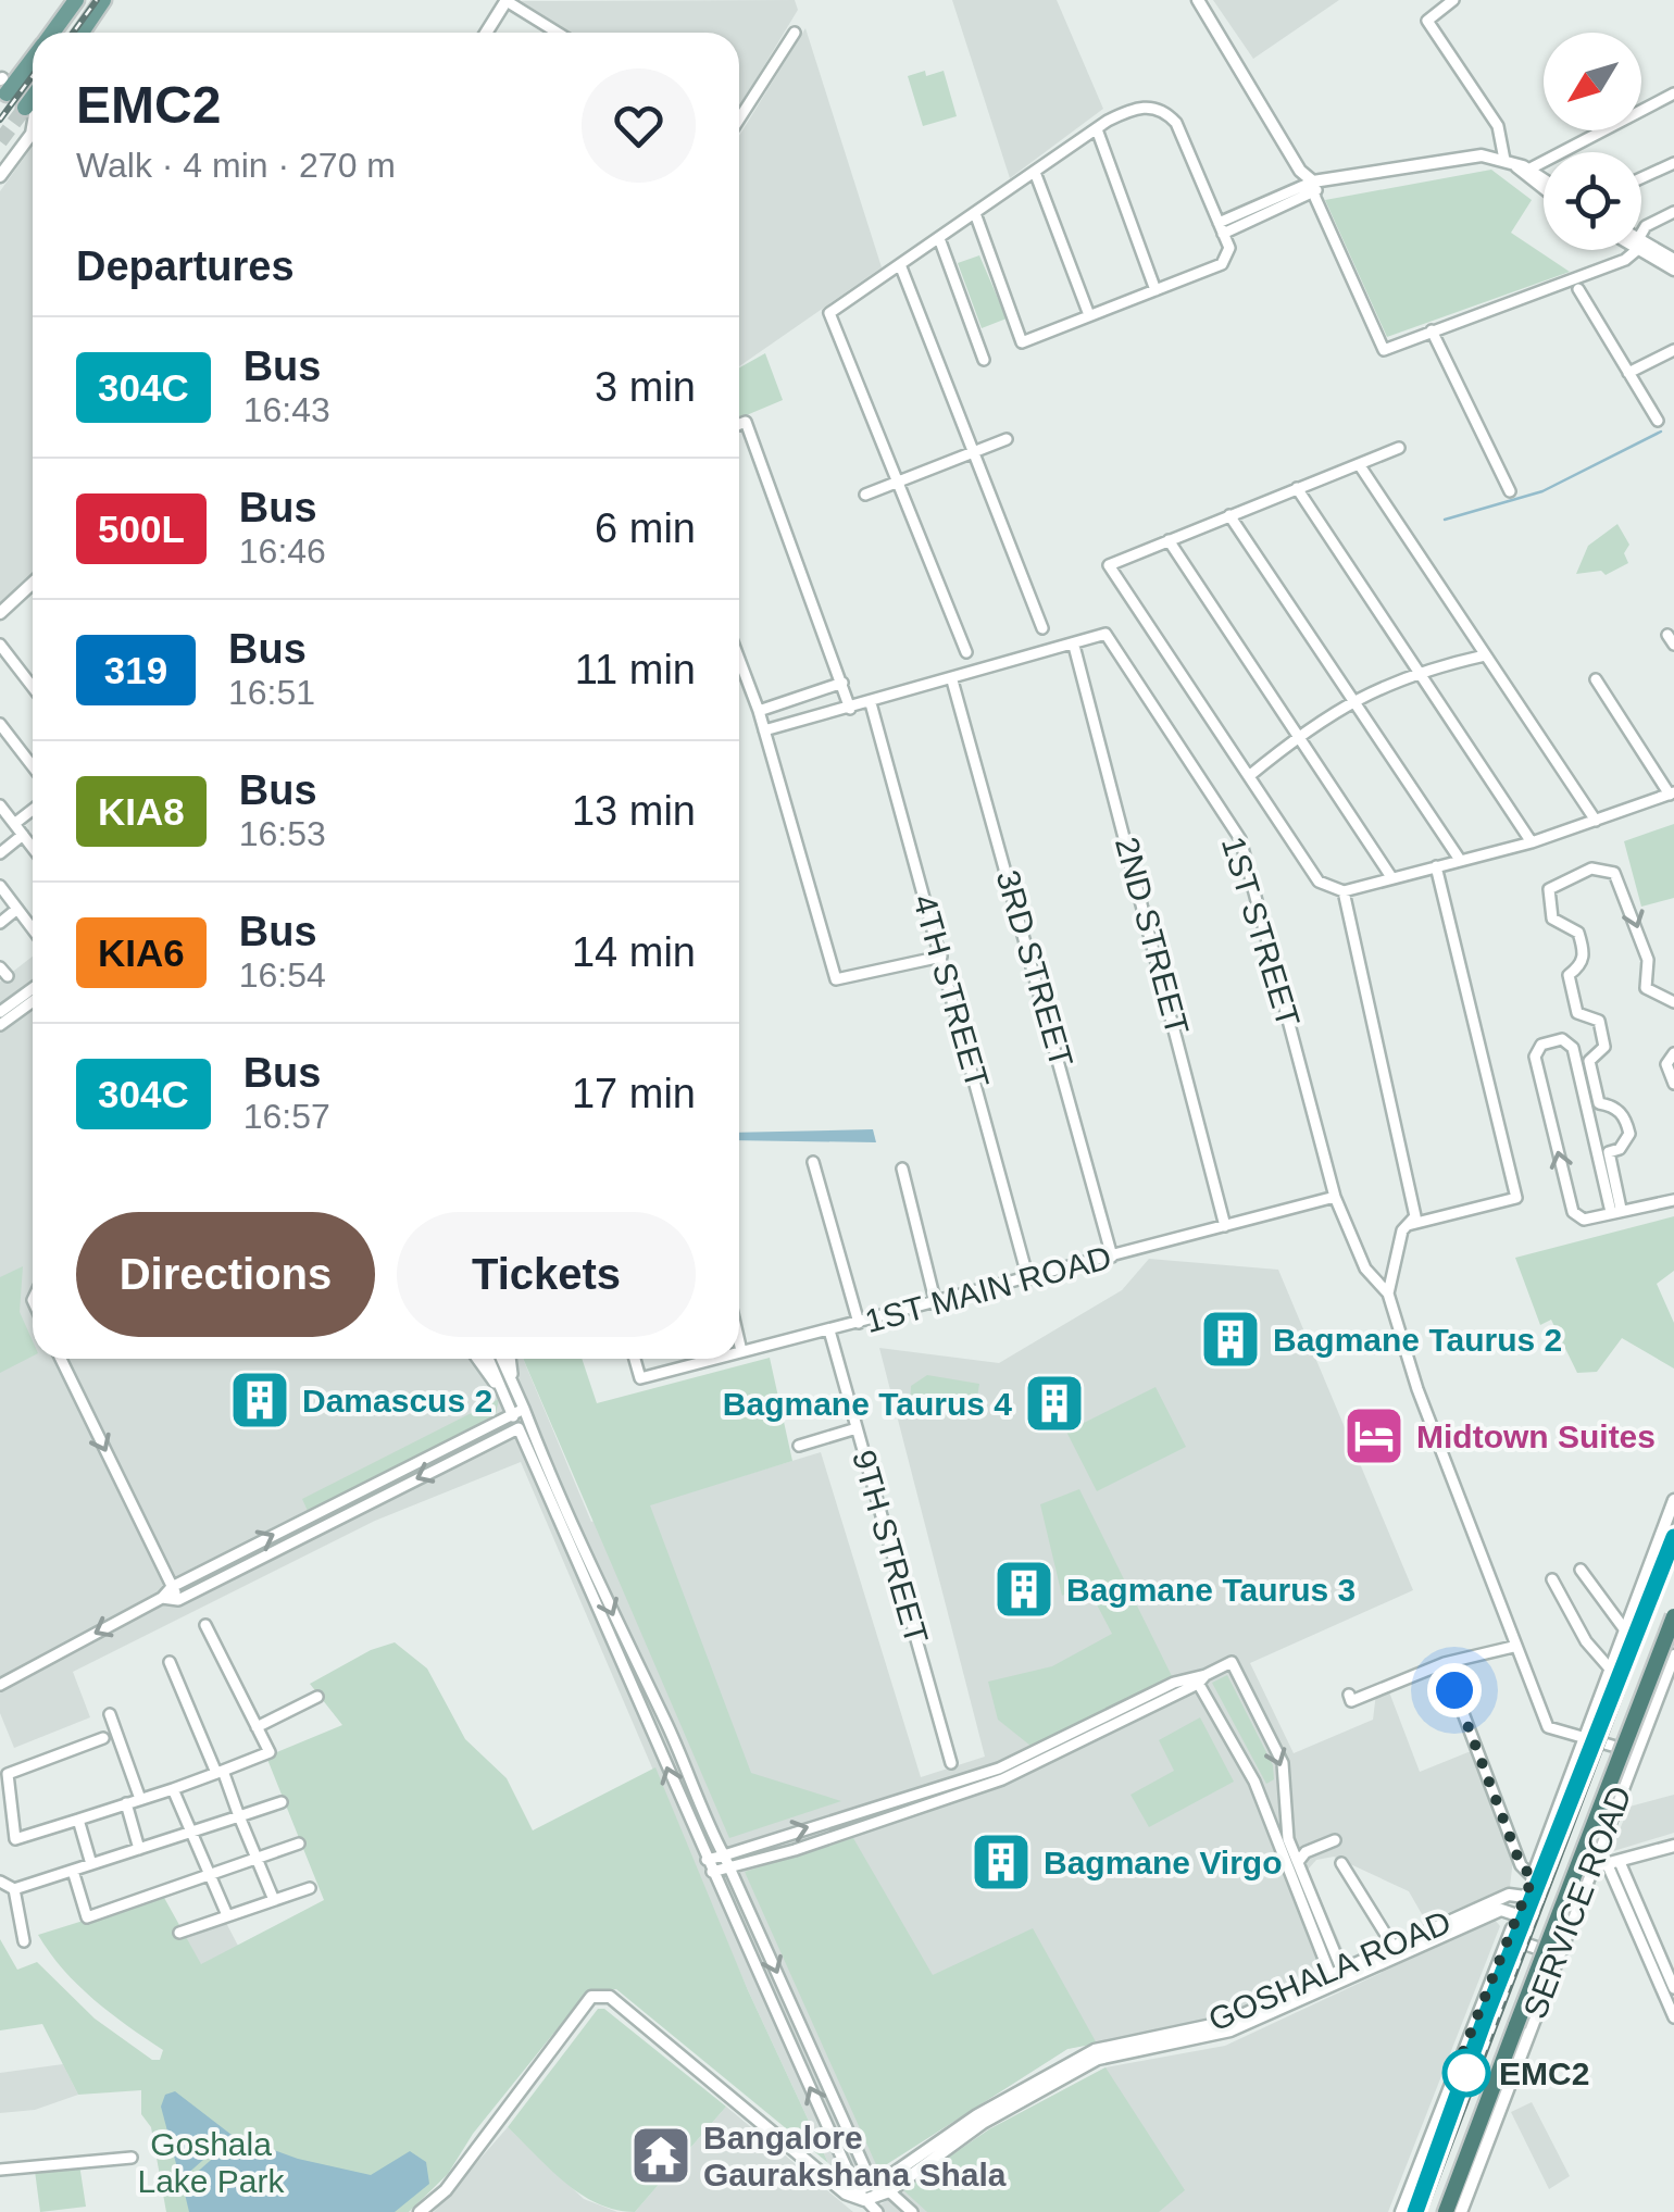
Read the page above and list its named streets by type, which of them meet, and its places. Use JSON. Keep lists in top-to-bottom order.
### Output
{
  "streets": {
    "street": [
      "1ST STREET",
      "2ND STREET",
      "3RD STREET",
      "4TH STREET",
      "1ST MAIN ROAD",
      "9TH STREET",
      "SERVICE ROAD",
      "GOSHALA ROAD"
    ]
  },
  "crossings": [
    ["1ST STREET", "2ND STREET"],
    ["1ST STREET", "1ST MAIN ROAD"],
    ["2ND STREET", "1ST MAIN ROAD"],
    ["3RD STREET", "1ST MAIN ROAD"],
    ["4TH STREET", "1ST MAIN ROAD"],
    ["1ST MAIN ROAD", "9TH STREET"],
    ["SERVICE ROAD", "GOSHALA ROAD"]
  ],
  "parks": ["Goshala Lake Park"],
  "places": {
    "building": [
      "Bagmane Taurus 2",
      "Damascus 2",
      "Bagmane Taurus 4",
      "Bagmane Taurus 3",
      "Bagmane Virgo"
    ],
    "hotel": ["Midtown Suites"],
    "other": ["EMC2"],
    "temple": ["Bangalore Gaurakshana Shala"]
  },
  "lines": ["bus line 304C"],
  "north": "bottom left",
  "page": {
    "heading": [
      ["EMC2", "Walk · 4 min · 270 m"],
      "Departures"
    ],
    "list": [
      {
        "mark": "304C",
        "name": "Bus",
        "note": "16:43",
        "value": "3 min"
      },
      {
        "mark": "500L",
        "name": "Bus",
        "note": "16:46",
        "value": "6 min"
      },
      {
        "mark": "319",
        "name": "Bus",
        "note": "16:51",
        "value": "11 min"
      },
      {
        "mark": "KIA8",
        "name": "Bus",
        "note": "16:53",
        "value": "13 min"
      },
      {
        "mark": "KIA6",
        "name": "Bus",
        "note": "16:54",
        "value": "14 min"
      },
      {
        "mark": "304C",
        "name": "Bus",
        "note": "16:57",
        "value": "17 min"
      }
    ],
    "buttons": ["Directions", "Tickets"]
  }
}
